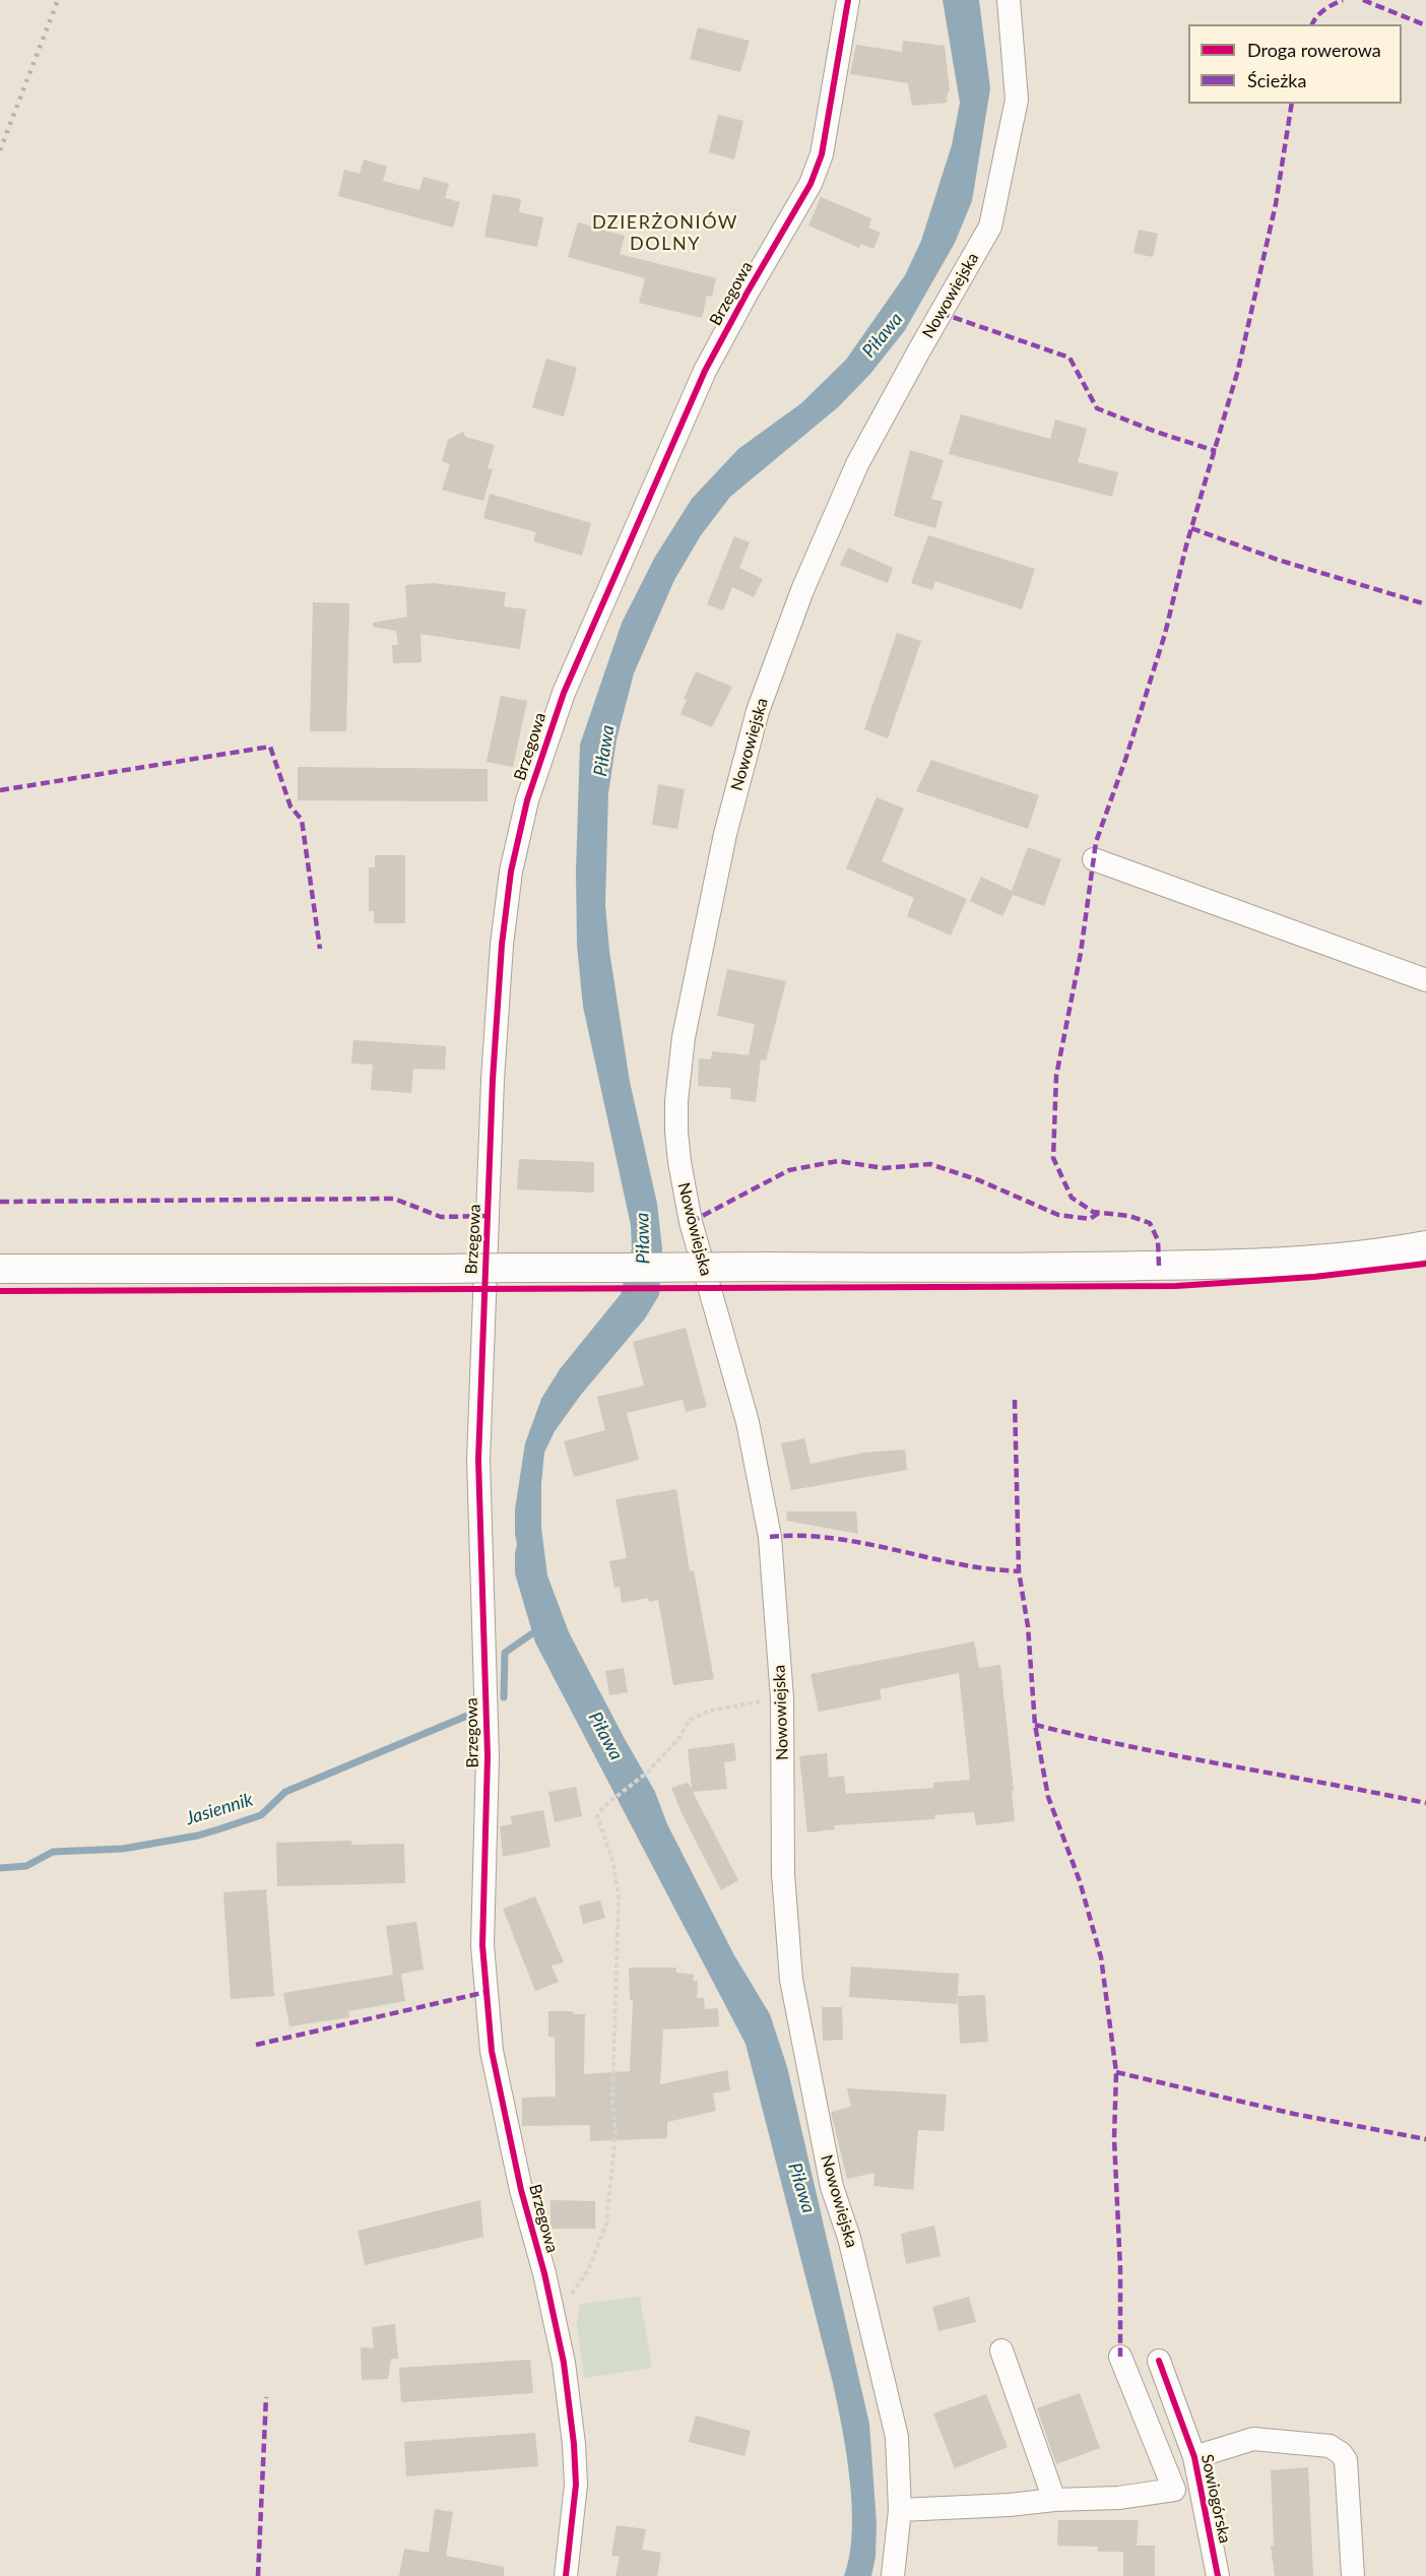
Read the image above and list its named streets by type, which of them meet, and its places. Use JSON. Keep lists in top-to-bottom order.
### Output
{
  "streets": {
    "street": ["Brzegowa", "Nowowiejska", "Sowiogórska"]
  },
  "districts": ["DZIERŻONIÓW DOLNY"],
  "water": ["Piława", "Jasiennik"],
  "legend": ["Droga rowerowa", "Ścieżka"]
}
